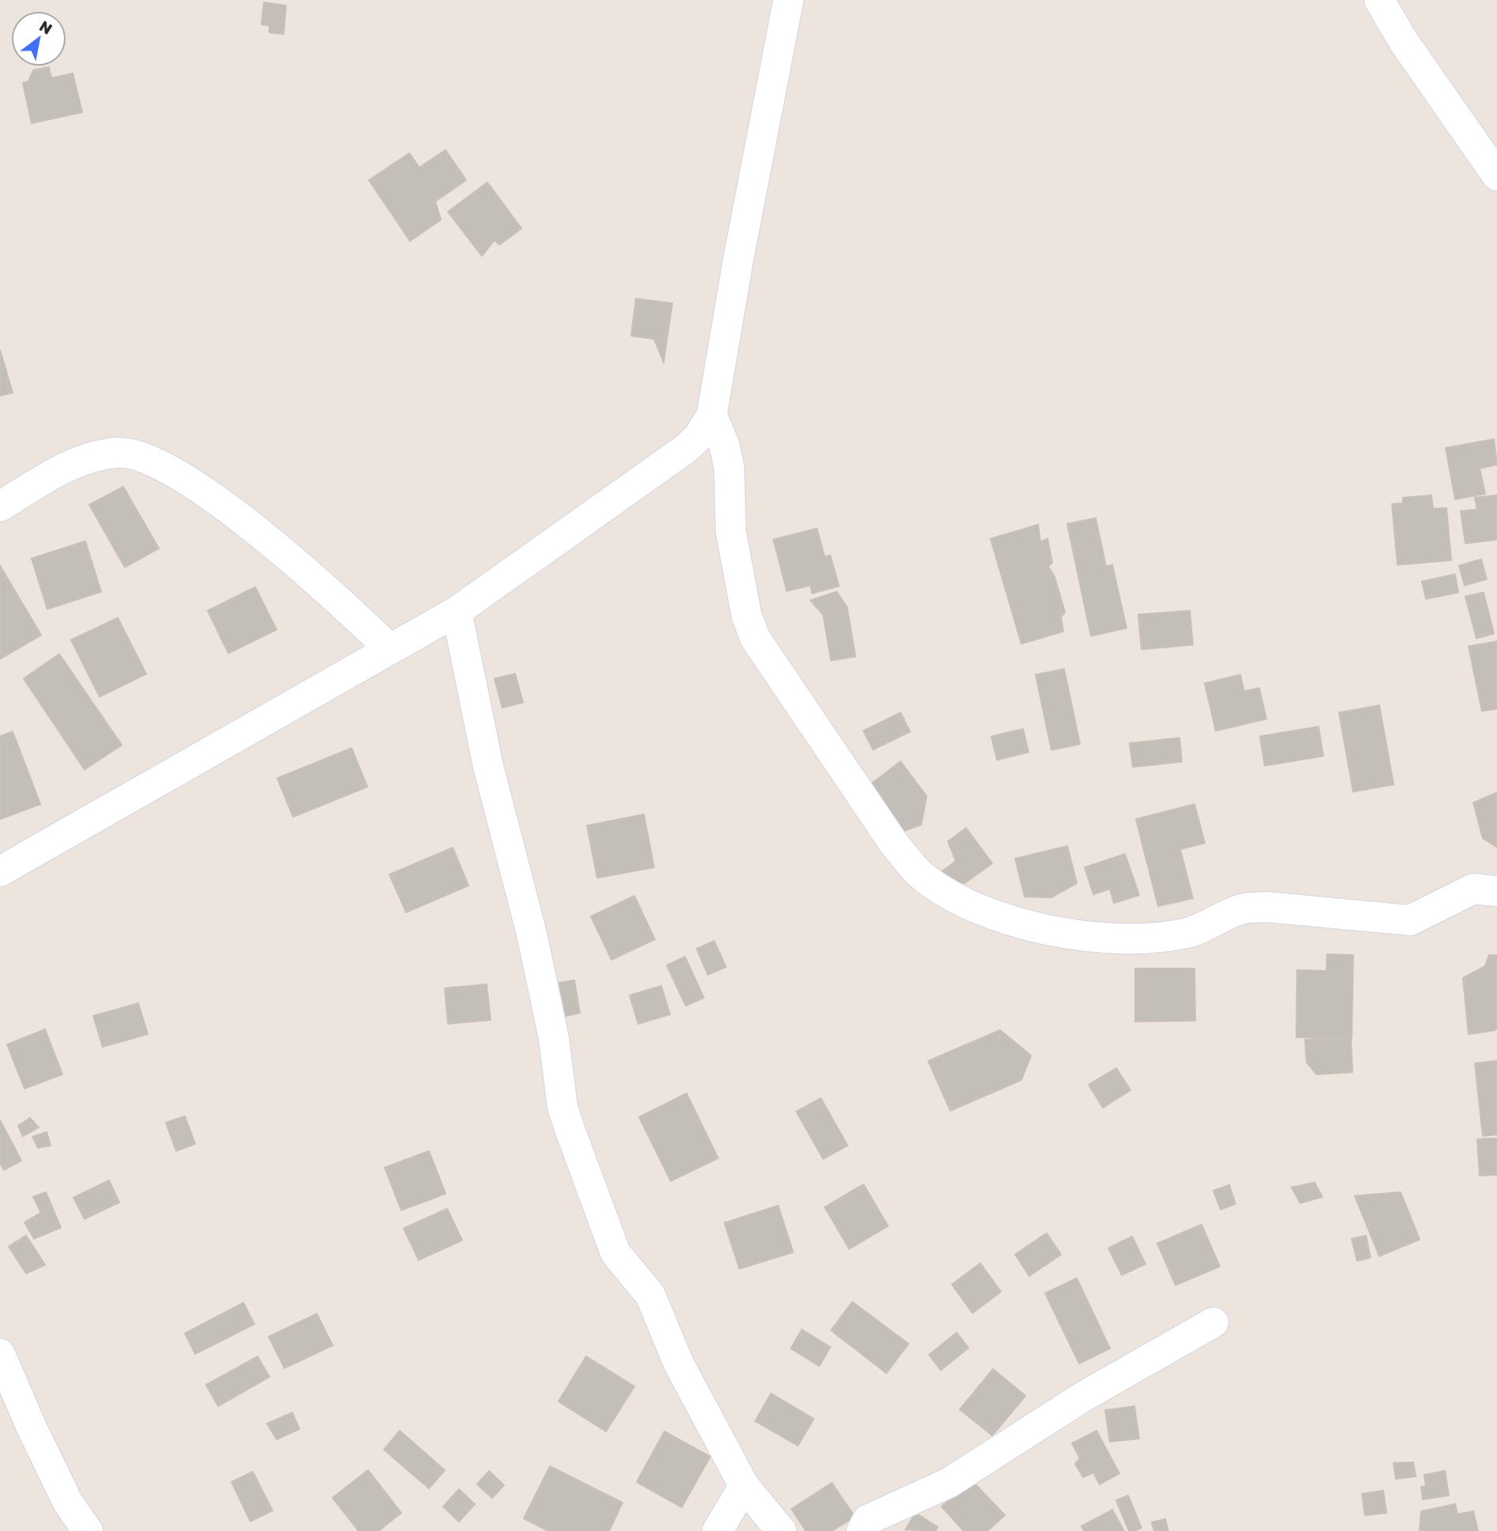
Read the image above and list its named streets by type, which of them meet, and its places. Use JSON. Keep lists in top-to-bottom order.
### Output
{
  "north": "top right"
}
